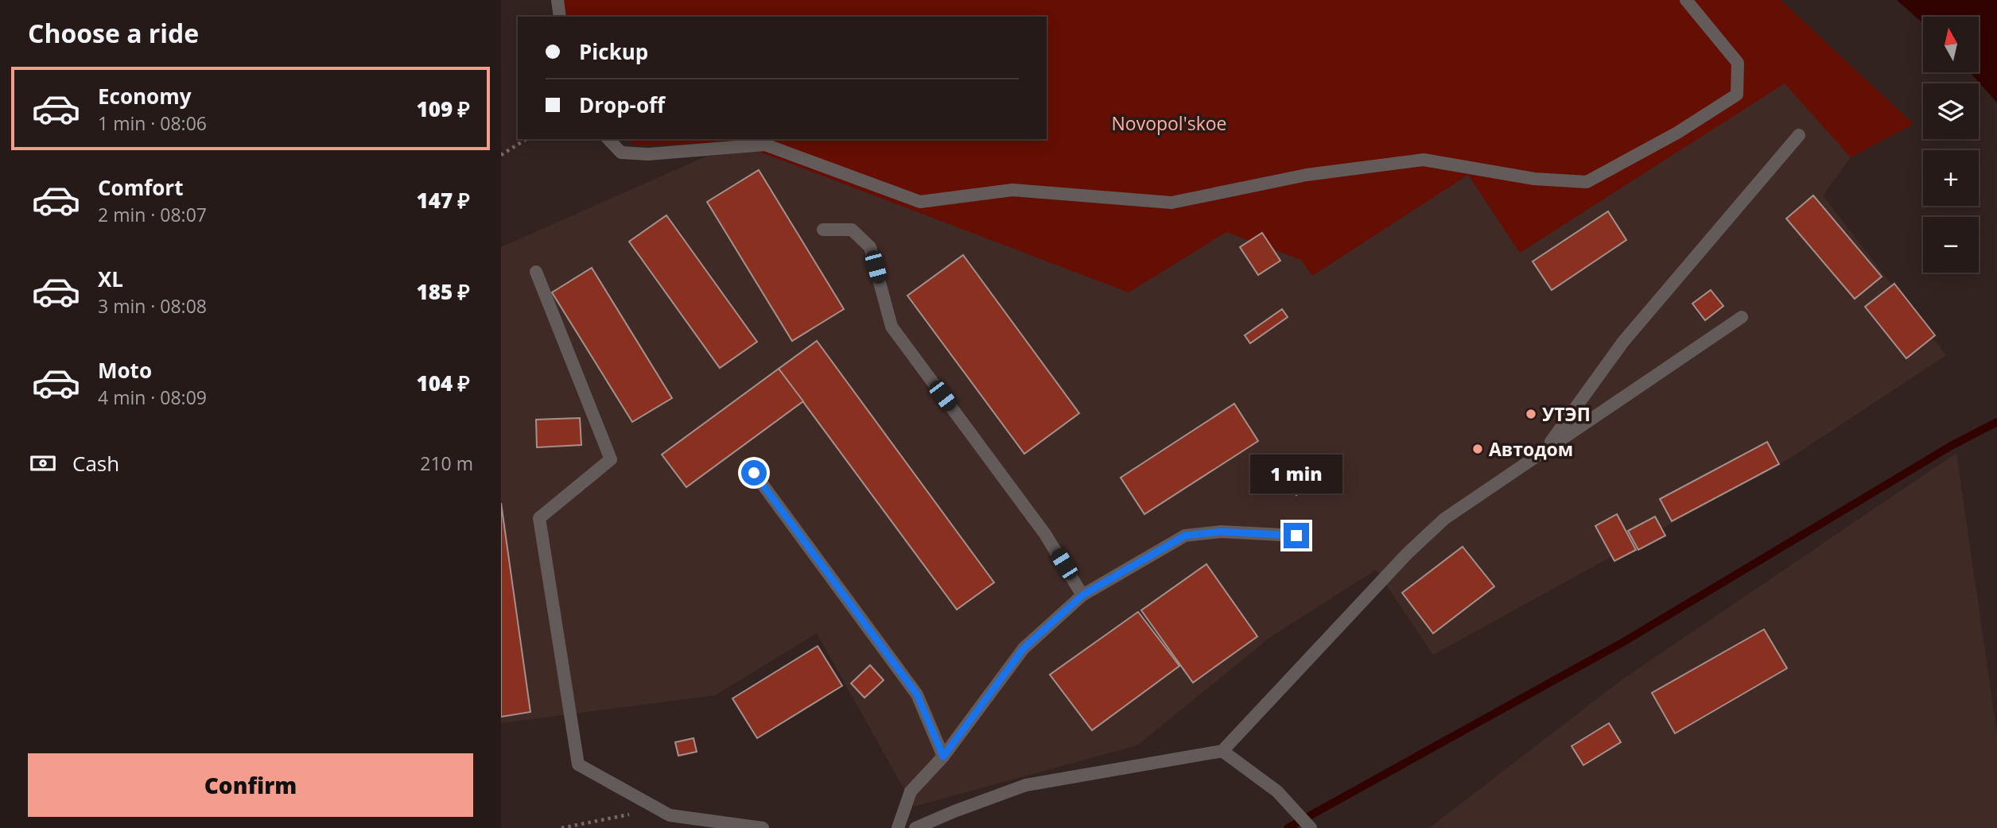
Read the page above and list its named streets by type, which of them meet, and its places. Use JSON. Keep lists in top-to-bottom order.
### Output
{
  "parks": ["Novopol'skoe"],
  "places": ["УТЭП", "Автодом"],
  "north": "top",
  "page": {
    "heading": "Choose a ride",
    "map_buttons": ["+", "−"],
    "banner": ["Pickup", "Drop-off"],
    "list": [
      {
        "name": "Economy",
        "note": "1 min · 08:06",
        "value": "109 ₽"
      },
      {
        "name": "Comfort",
        "note": "2 min · 08:07",
        "value": "147 ₽"
      },
      {
        "name": "XL",
        "note": "3 min · 08:08",
        "value": "185 ₽"
      },
      {
        "name": "Moto",
        "note": "4 min · 08:09",
        "value": "104 ₽"
      }
    ],
    "pay": ["Cash", "210 m"],
    "bubble": "1 min",
    "buttons": "Confirm"
  }
}
